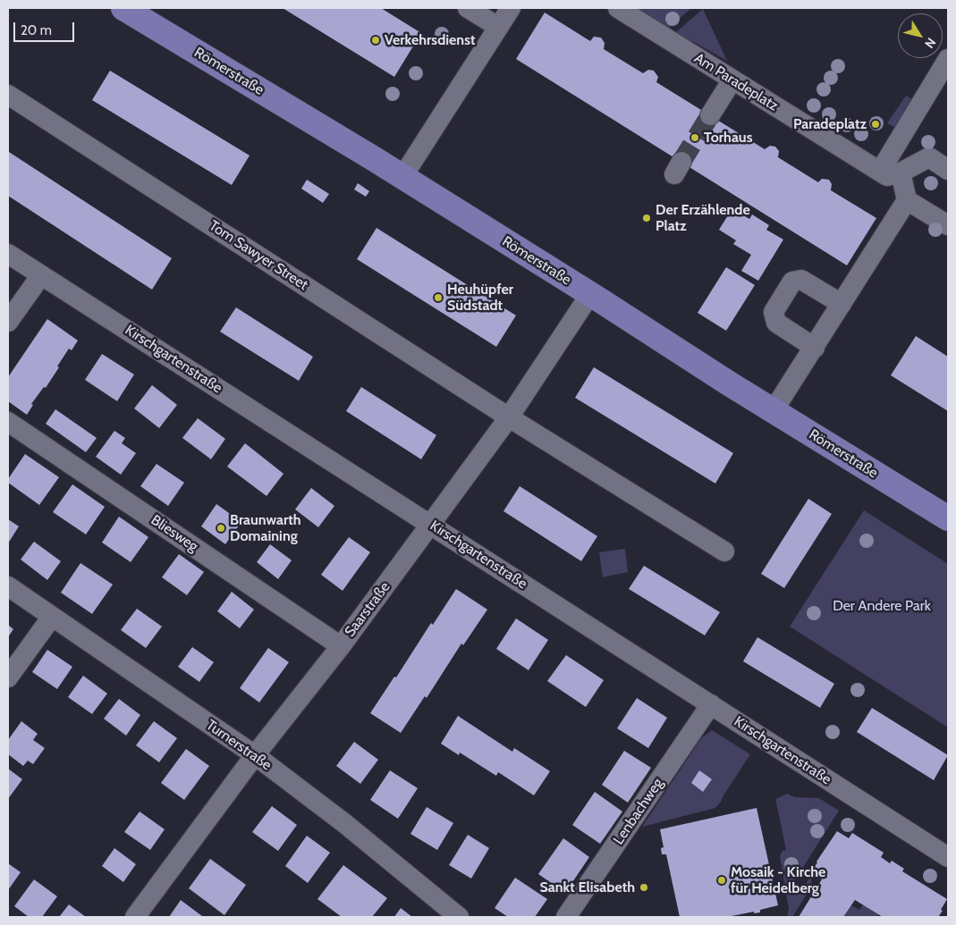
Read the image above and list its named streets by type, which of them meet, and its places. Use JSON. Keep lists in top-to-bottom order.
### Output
{
  "streets": {
    "main road": ["Römerstraße"],
    "street": [
      "Am Paradeplatz",
      "Tom Sawyer Street",
      "Kirschgartenstraße",
      "Bliesweg",
      "Saarstraße",
      "Turnerstraße",
      "Lenbachweg"
    ]
  },
  "crossings": [
    ["Römerstraße", "Saarstraße"],
    ["Tom Sawyer Street", "Saarstraße"],
    ["Kirschgartenstraße", "Saarstraße"],
    ["Kirschgartenstraße", "Lenbachweg"],
    ["Bliesweg", "Saarstraße"],
    ["Saarstraße", "Turnerstraße"]
  ],
  "parks": ["Der Andere Park"],
  "places": [
    "Verkehrsdienst",
    "Paradeplatz",
    "Torhaus",
    "Der Erzählende Platz",
    "Heuhüpfer Südstadt",
    "Braunwarth Domaining",
    "Mosaik - Kirche für Heidelberg",
    "Sankt Elisabeth"
  ],
  "scale_bar": "20 m",
  "north": "bottom right"
}
